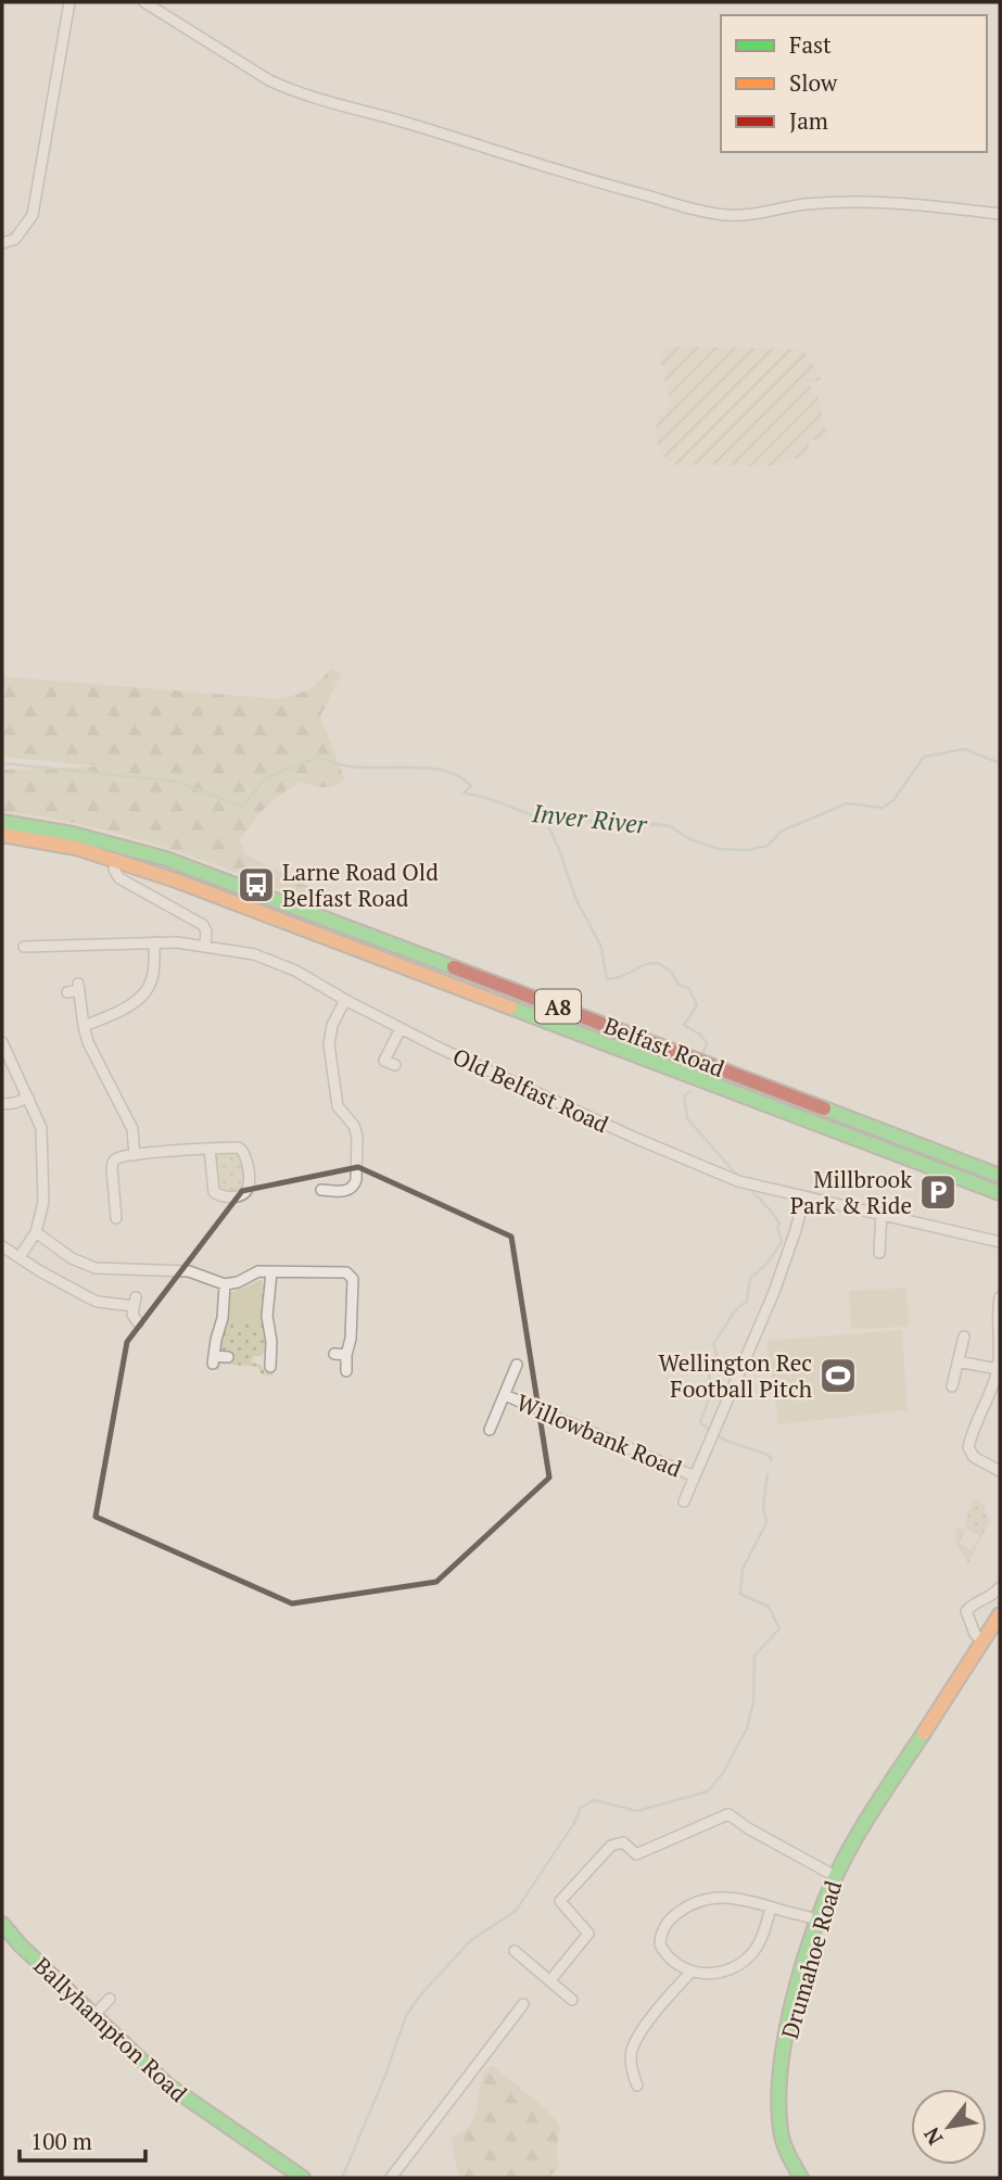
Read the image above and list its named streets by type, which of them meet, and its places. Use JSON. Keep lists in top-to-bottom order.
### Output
{
  "streets": {
    "main road": [
      "A8",
      "Belfast Road",
      "Drumahoe Road",
      "Ballyhampton Road"
    ],
    "street": ["Old Belfast Road", "Willowbank Road"]
  },
  "crossings": [
    ["A8", "Belfast Road"],
    ["Old Belfast Road", "Willowbank Road"]
  ],
  "water": ["Inver River"],
  "places": {
    "bus stop": ["Larne Road Old Belfast Road"],
    "parking": ["Millbrook Park & Ride"],
    "sports": ["Wellington Rec Football Pitch"]
  },
  "legend": ["Fast", "Slow", "Jam"],
  "scale_bar": "100 m",
  "north": "bottom left"
}
